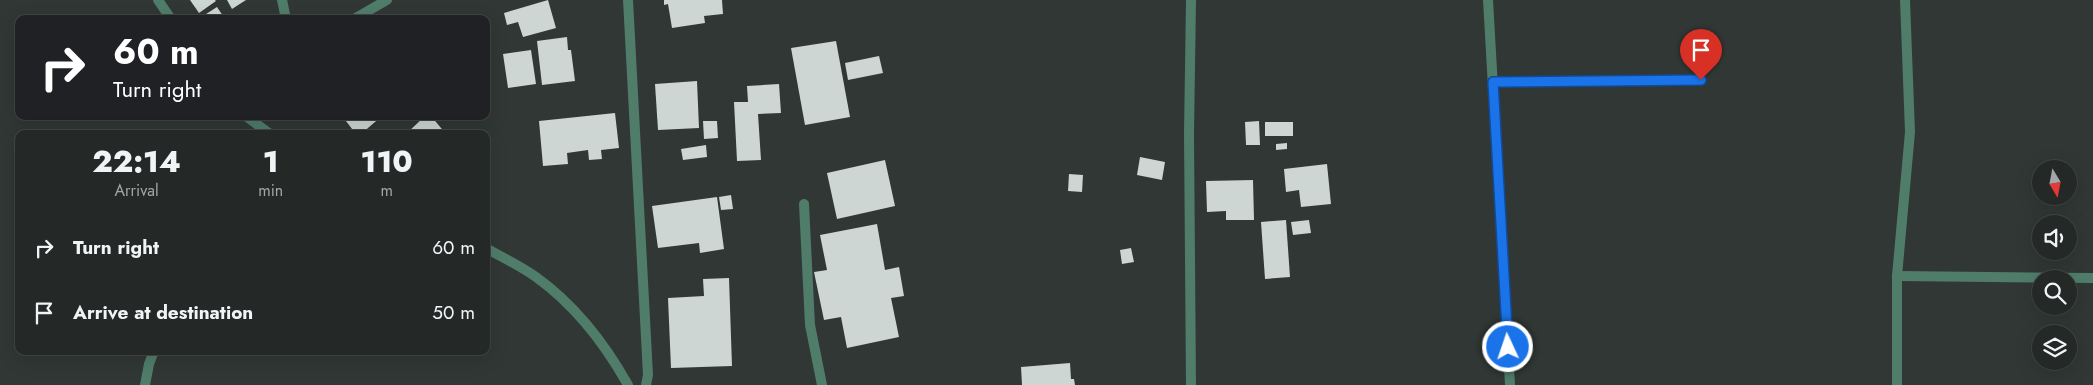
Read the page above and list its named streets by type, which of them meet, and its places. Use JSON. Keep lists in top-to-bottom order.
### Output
{
  "north": "bottom",
  "page": {
    "turn": ["60 m", "Turn right"],
    "eta": [
      "22:14",
      "Arrival",
      "1",
      "min",
      "110",
      "m"
    ],
    "list": [
      {
        "name": "Turn right",
        "value": "60 m"
      },
      {
        "name": "Arrive at destination",
        "value": "50 m"
      }
    ]
  }
}
